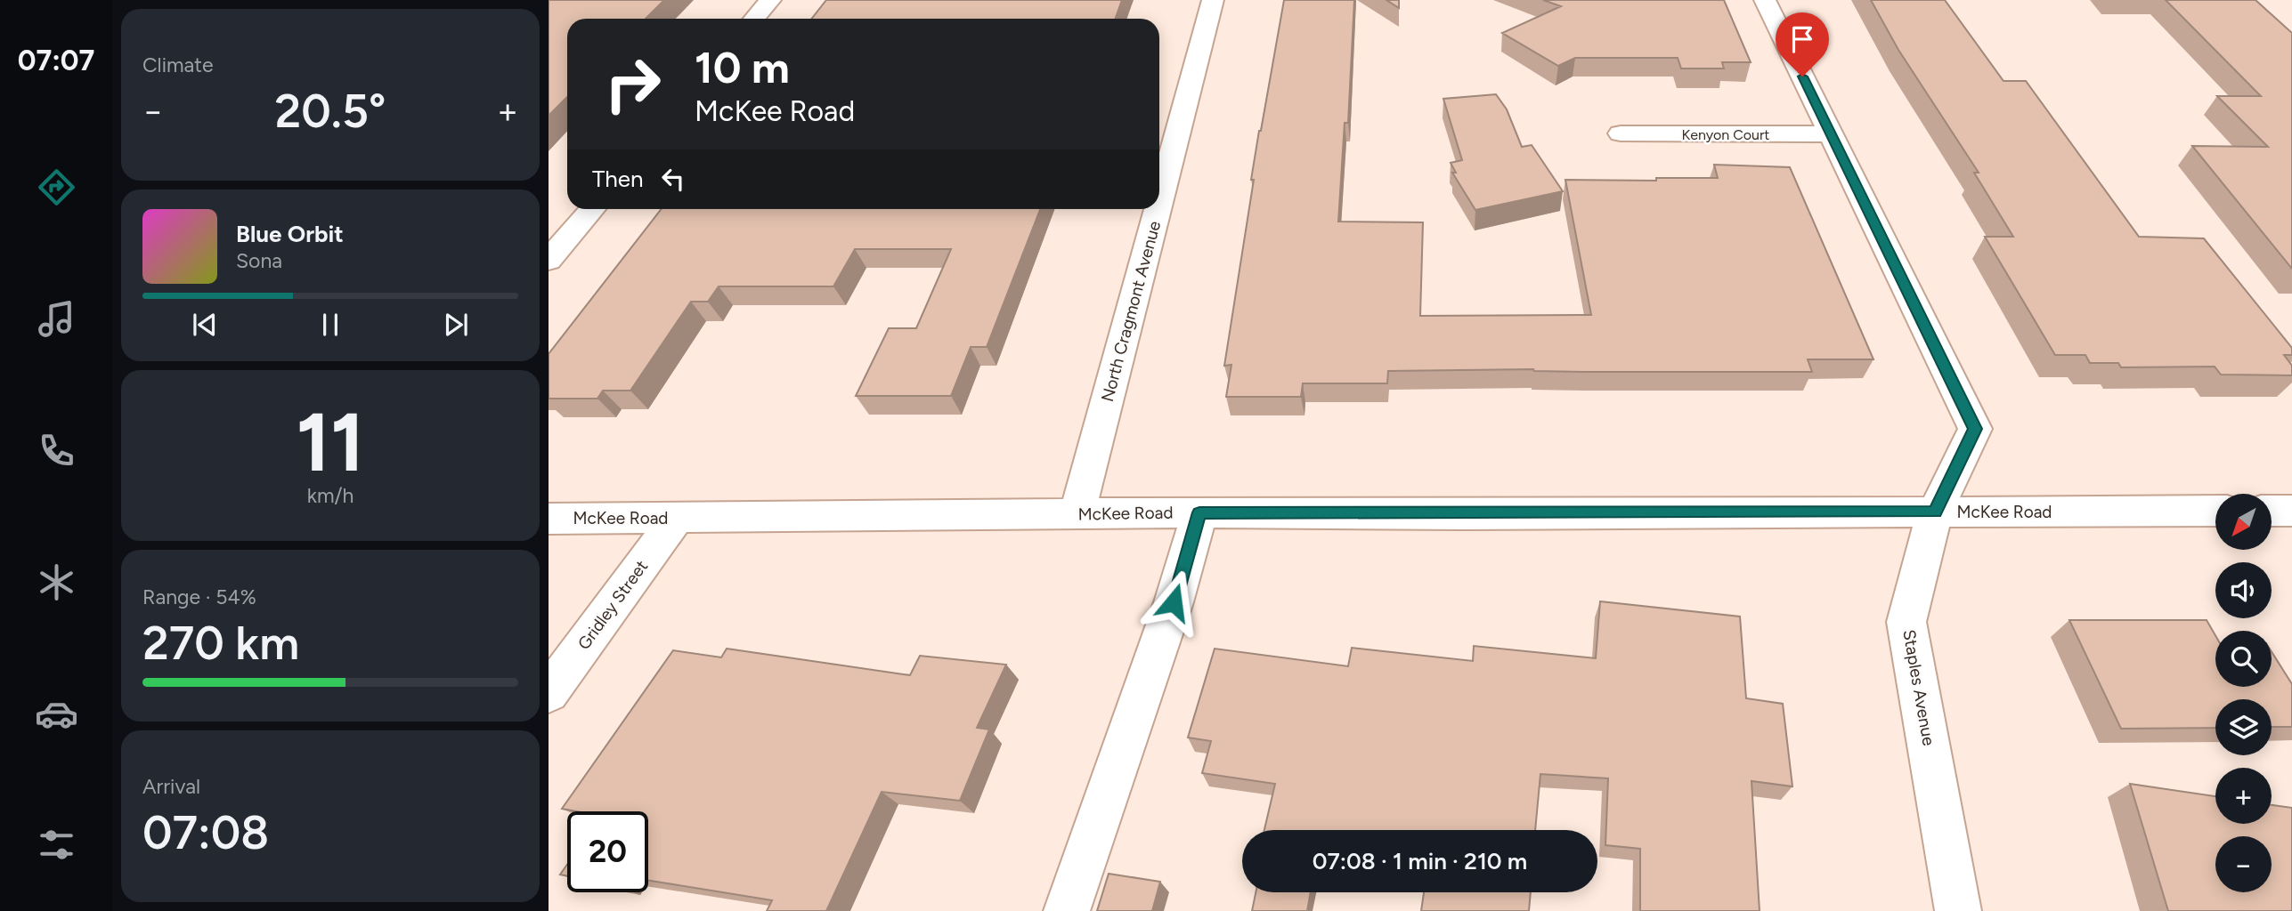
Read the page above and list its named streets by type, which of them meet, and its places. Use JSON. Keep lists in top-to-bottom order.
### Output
{
  "streets": {
    "street": [
      "Kenyon Court",
      "North Cragmont Avenue",
      "McKee Road",
      "Gridley Street",
      "Staples Avenue"
    ]
  },
  "crossings": [
    ["Kenyon Court", "Staples Avenue"],
    ["North Cragmont Avenue", "McKee Road"],
    ["McKee Road", "Gridley Street"],
    ["McKee Road", "Staples Avenue"]
  ],
  "north": "bottom left",
  "page": {
    "tabs": "07:07",
    "tile": [
      "Climate",
      ["11", "km/h"],
      ["Range · 54%", "270 km"],
      ["Arrival", "07:08"]
    ],
    "turn": ["10 m", "McKee Road"],
    "heat": ["−", "20.5°", "+"],
    "then": "Then",
    "song": ["Blue Orbit", "Sona"],
    "map_buttons": ["+", "−"],
    "limit": "20",
    "trip": "07:08 · 1 min · 210 m"
  }
}
